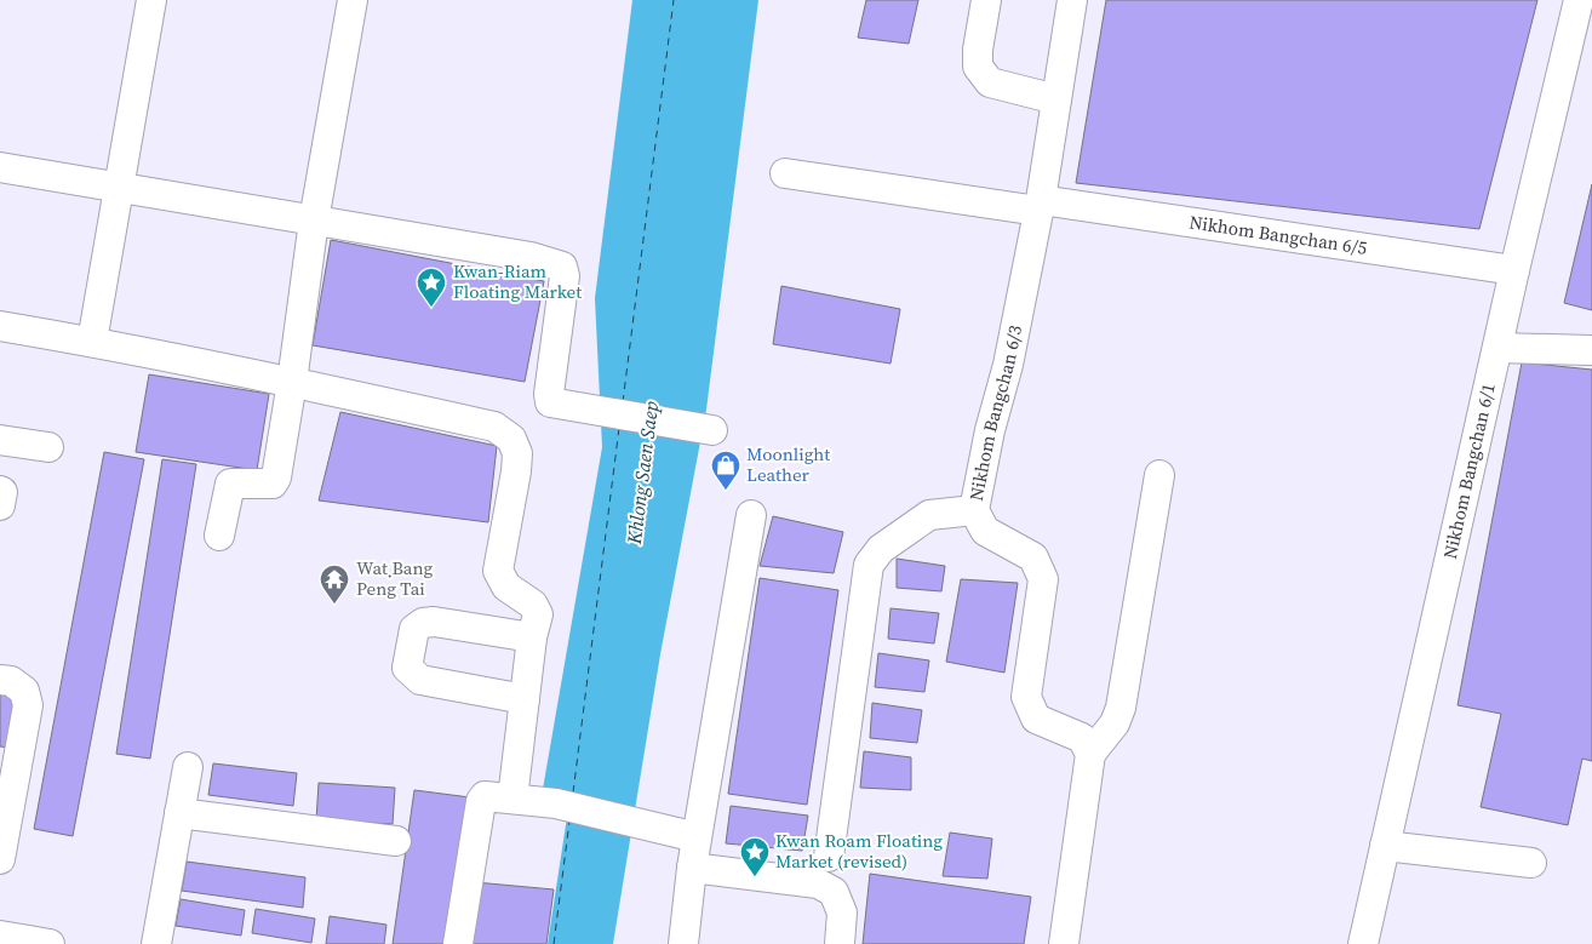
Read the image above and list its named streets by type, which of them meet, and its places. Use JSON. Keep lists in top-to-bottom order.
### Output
{
  "streets": {
    "street": ["Nikhom Bangchan 6/5", "Nikhom Bangchan 6/3", "Nikhom Bangchan 6/1"]
  },
  "crossings": [
    ["Nikhom Bangchan 6/5", "Nikhom Bangchan 6/3"],
    ["Nikhom Bangchan 6/5", "Nikhom Bangchan 6/1"]
  ],
  "water": ["Khlong Saen Saep"],
  "places": {
    "place": ["Kwan-Riam Floating Market", "Kwan Roam Floating Market (revised)"],
    "shop": ["Moonlight Leather"],
    "temple": ["Wat ฺBang Peng Tai"]
  }
}
